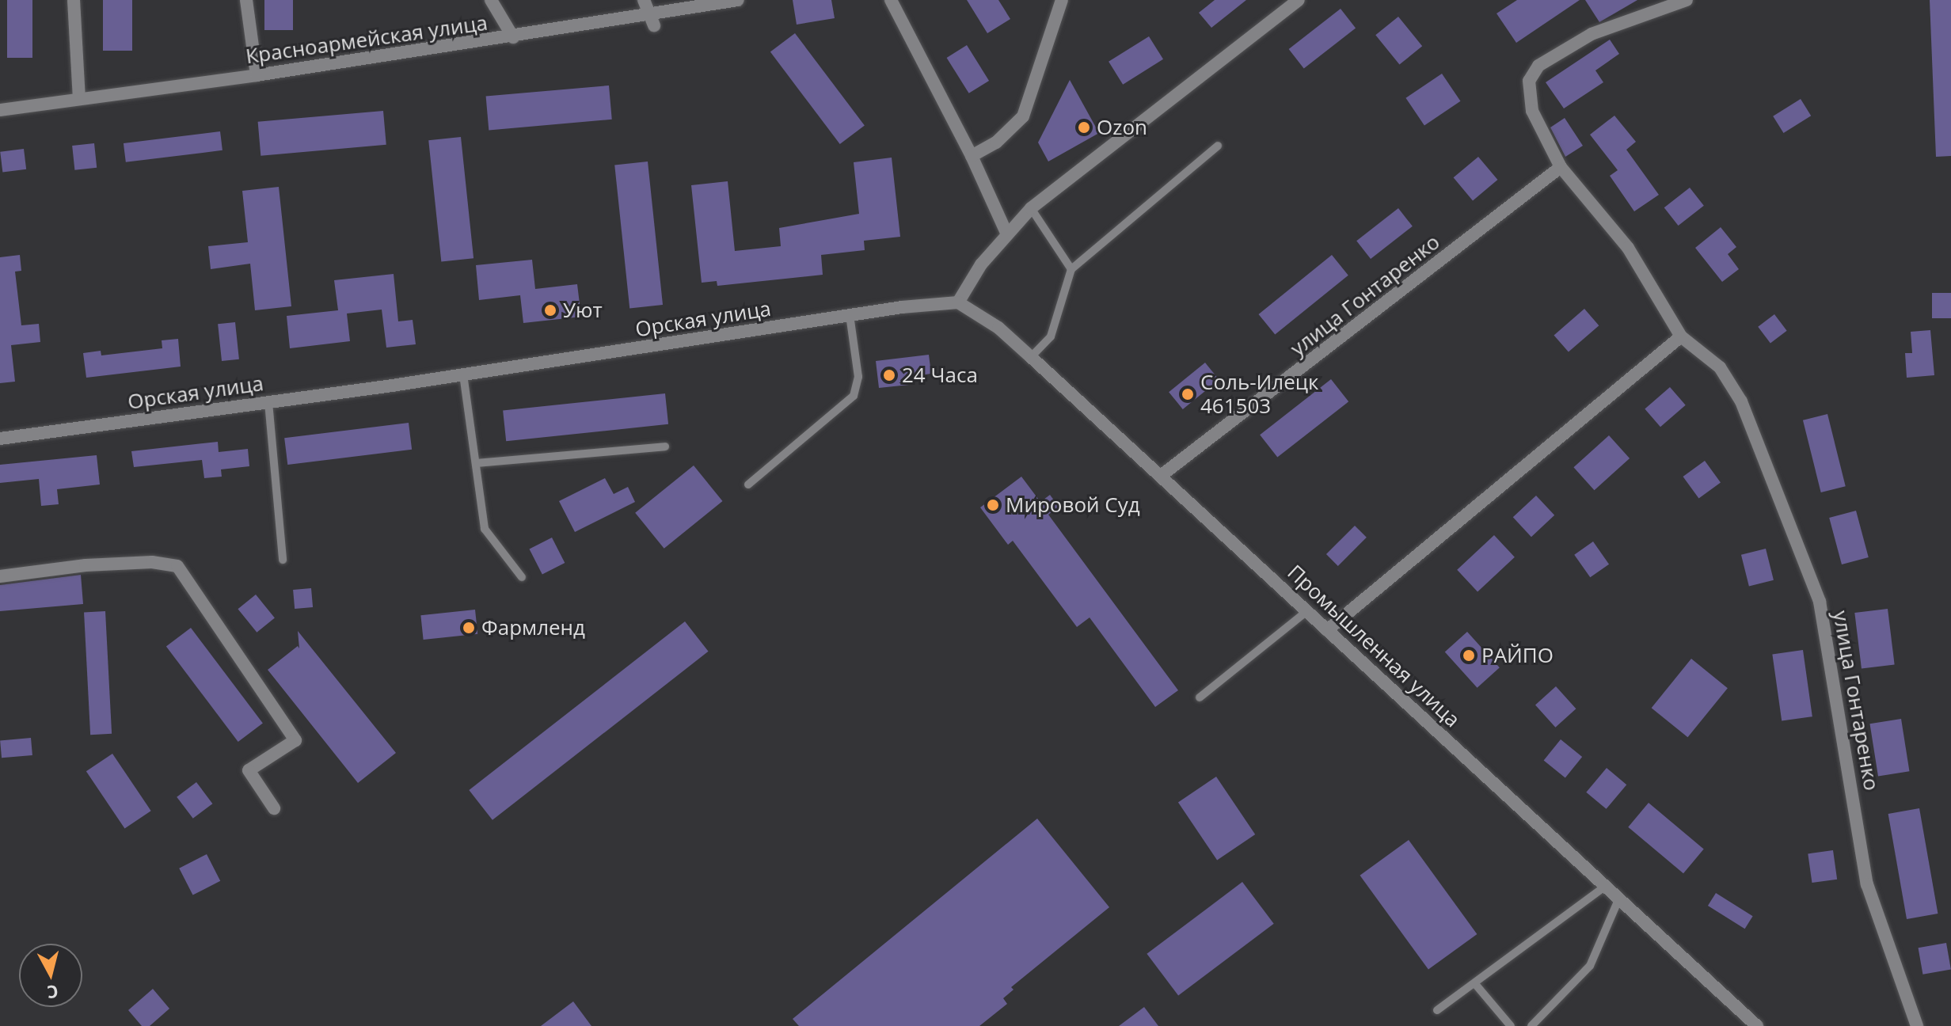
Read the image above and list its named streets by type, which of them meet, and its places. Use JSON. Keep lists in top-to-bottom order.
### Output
{
  "streets": {
    "street": [
      "Красноармейская улица",
      "улица Гонтаренко",
      "Орская улица",
      "Промышленная улица"
    ]
  },
  "crossings": [
    ["улица Гонтаренко", "Промышленная улица"],
    ["Орская улица", "Промышленная улица"]
  ],
  "places": [
    "Ozon",
    "Уют",
    "24 Часа",
    "Соль-Илецк 461503",
    "Мировой Суд",
    "Фармленд",
    "РАЙПО"
  ],
  "north": "bottom"
}
